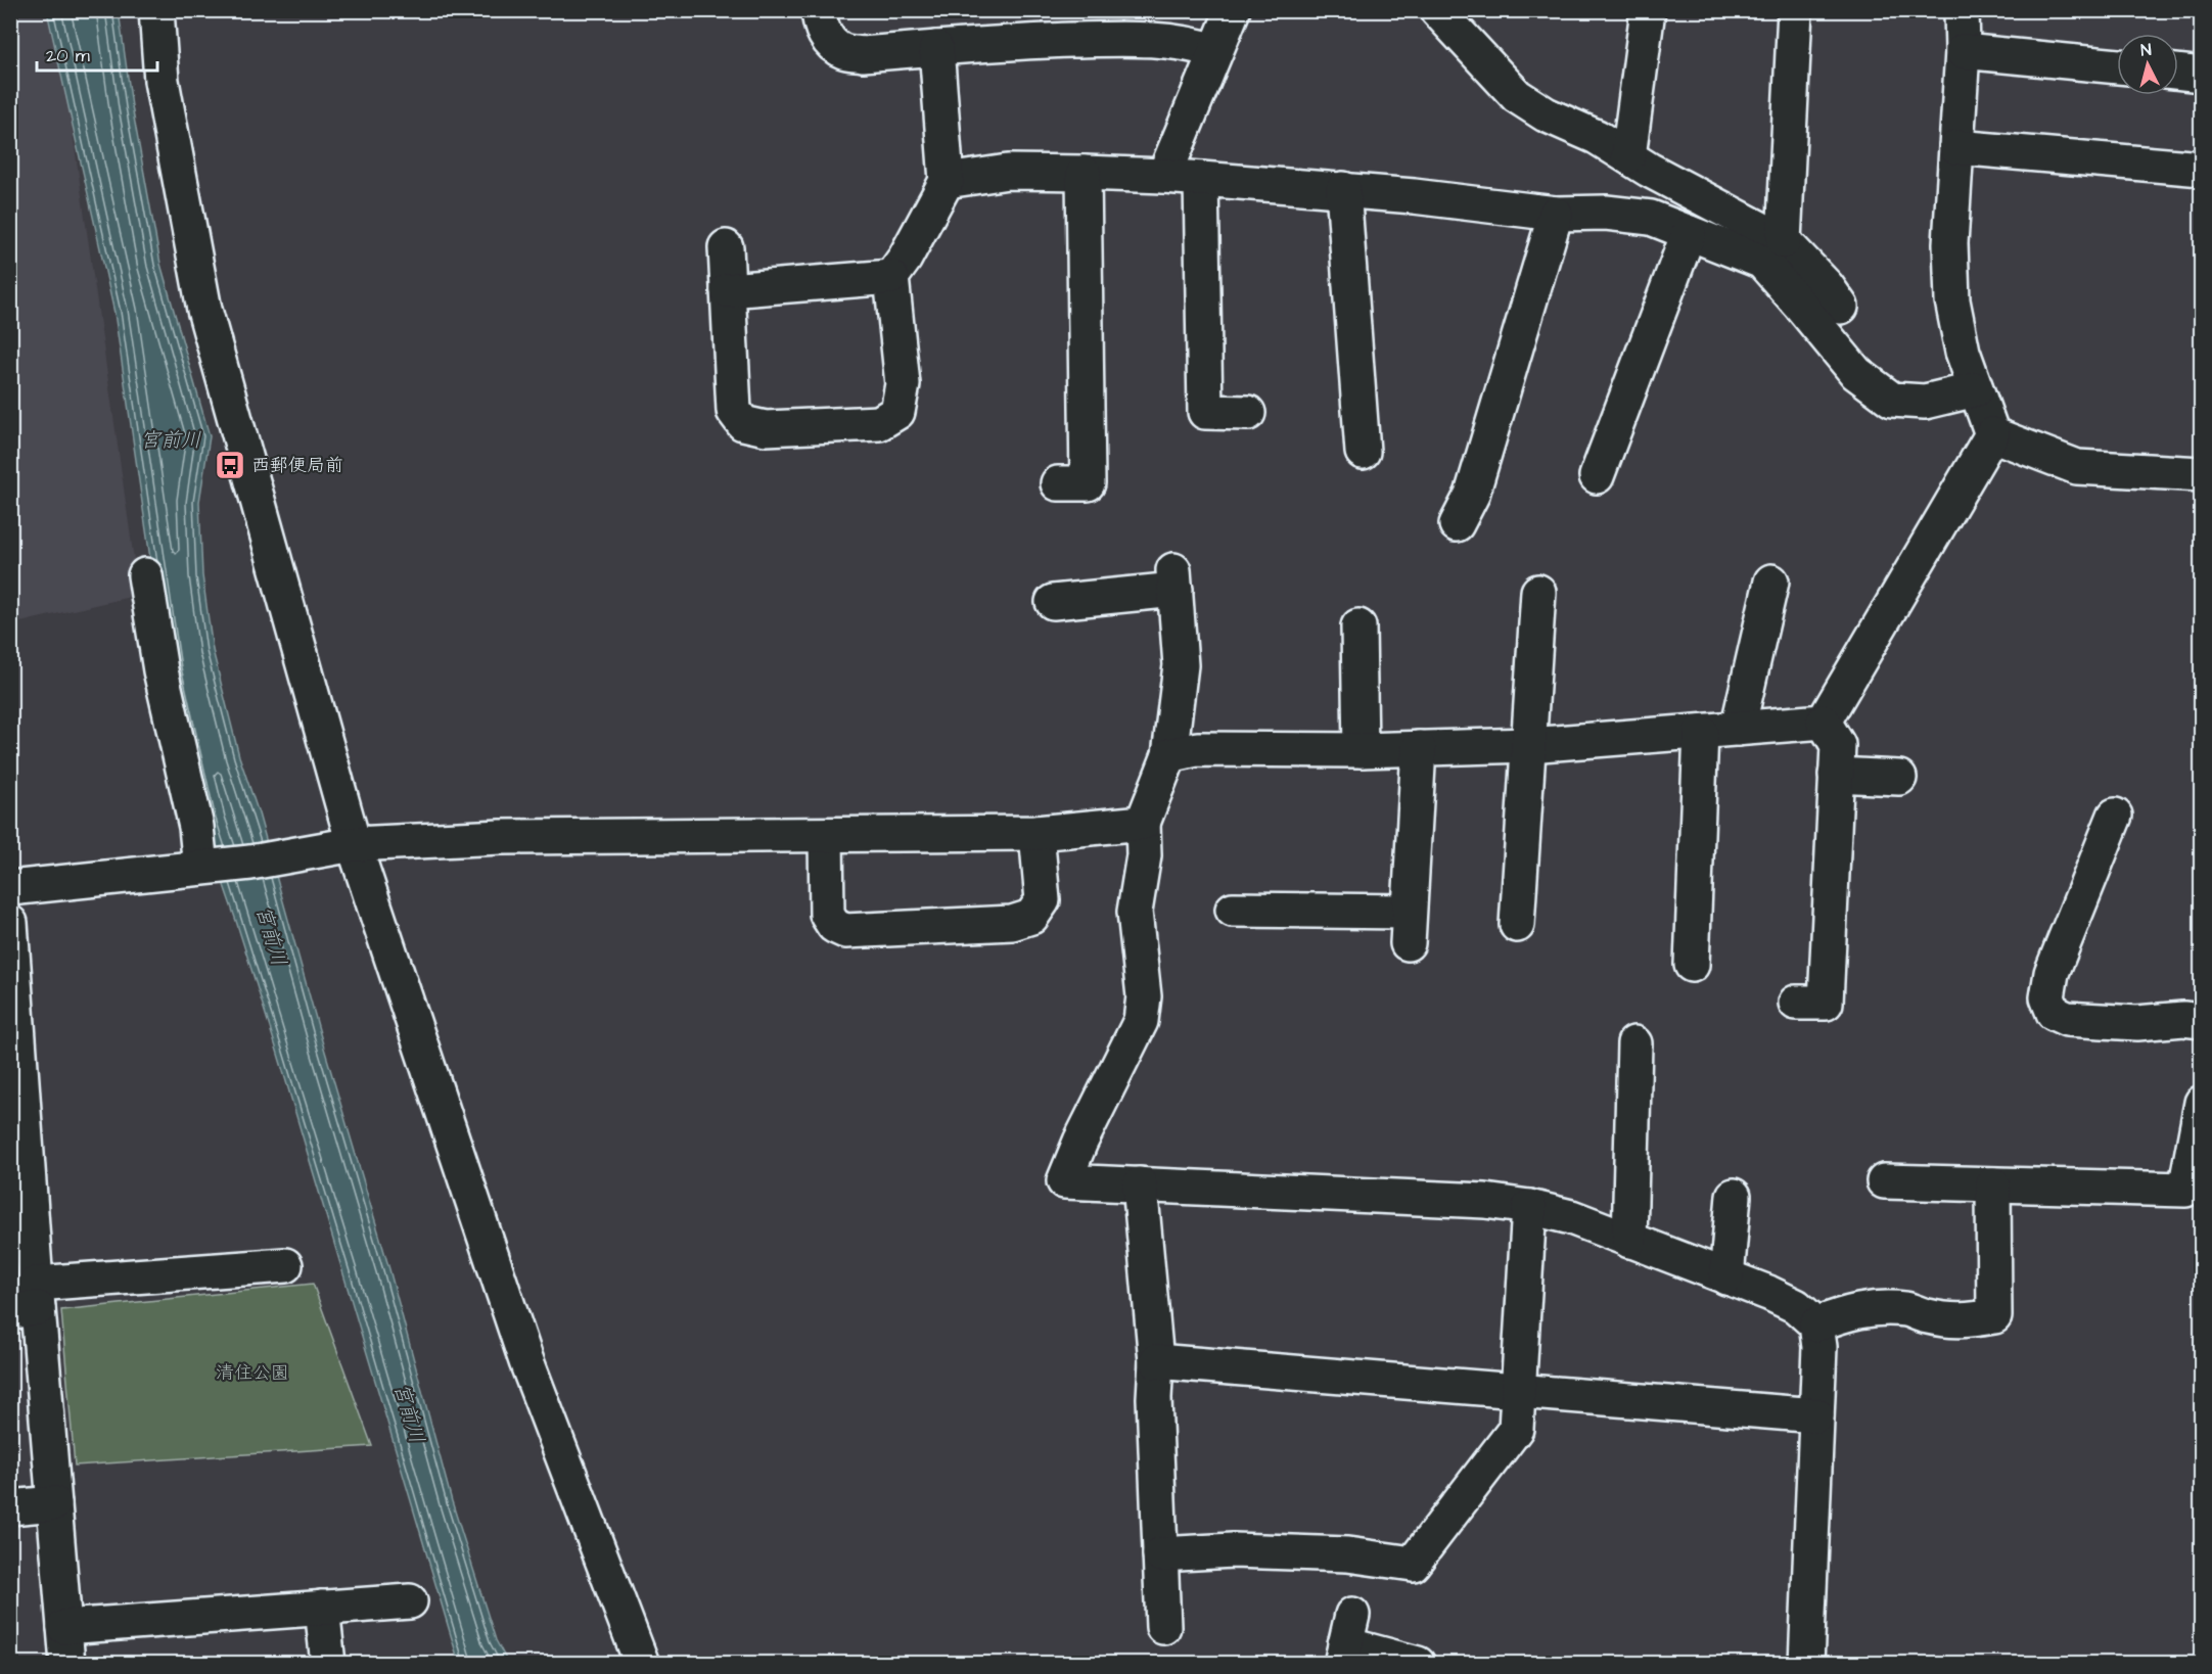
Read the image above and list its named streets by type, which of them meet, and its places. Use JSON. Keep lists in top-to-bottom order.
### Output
{
  "water": ["宮前川"],
  "parks": ["清住公園"],
  "places": {
    "bus stop": ["西郵便局前"]
  },
  "scale_bar": "20 m",
  "north": "top"
}
